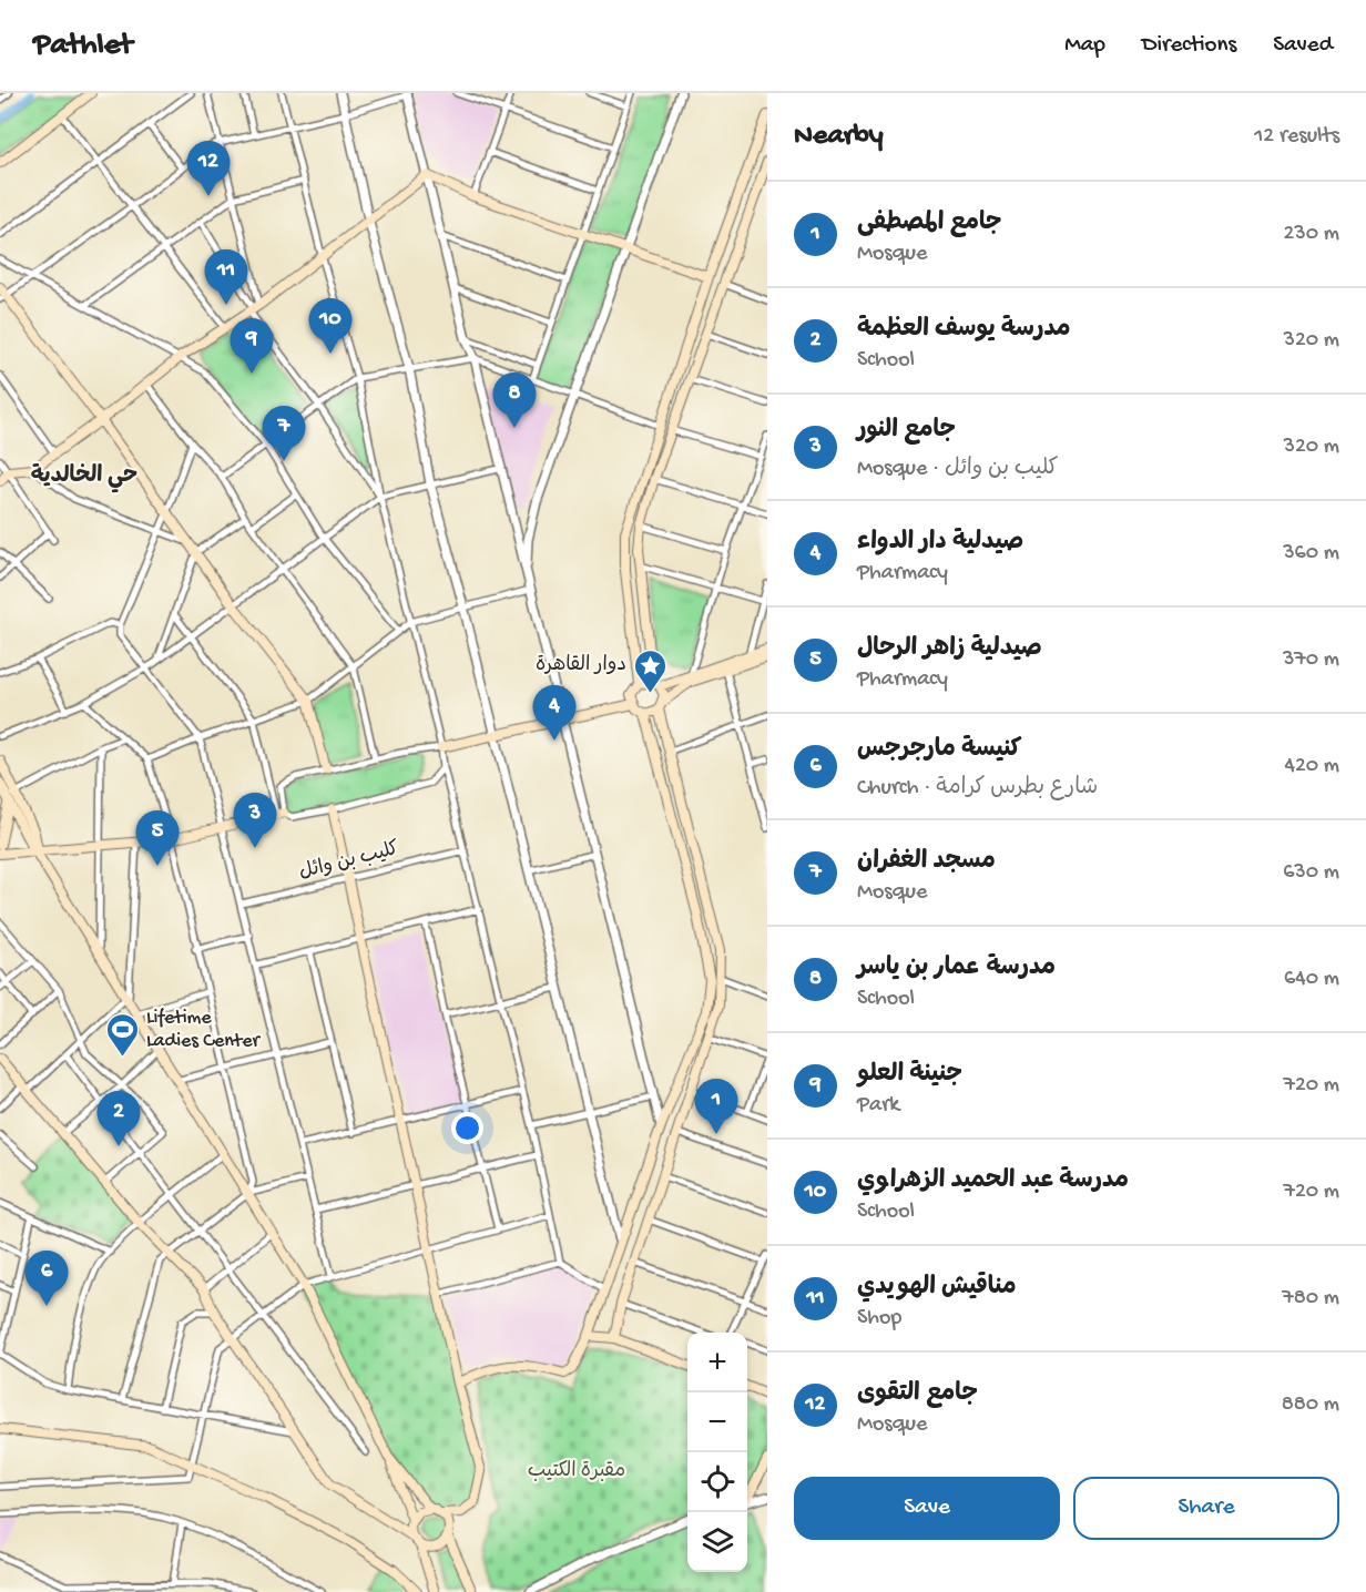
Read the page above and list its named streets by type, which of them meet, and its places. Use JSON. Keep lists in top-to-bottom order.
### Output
{
  "streets": {
    "street": ["كليب بن وائل"]
  },
  "districts": ["حي الخالدية"],
  "parks": ["مقبرة الكتيب"],
  "places": {
    "place": ["دوار القاهرة"],
    "sports": ["Lifetime Ladies Center"]
  },
  "page": {
    "header": "Pathlet",
    "nav": ["Map", "Directions", "Saved"],
    "heading": ["Nearby", "12 results"],
    "pins": [
      "12",
      "11",
      "10",
      "9",
      "8",
      "7",
      "4",
      "3",
      "5",
      "1",
      "2",
      "6"
    ],
    "list": [
      {
        "mark": "1",
        "name": "جامع المصطفى",
        "note": "Mosque",
        "value": "230 m"
      },
      {
        "mark": "2",
        "name": "مدرسة يوسف العظمة",
        "note": "School",
        "value": "320 m"
      },
      {
        "mark": "3",
        "name": "جامع النور",
        "note": "Mosque · كليب بن وائل",
        "value": "320 m"
      },
      {
        "mark": "4",
        "name": "صيدلية دار الدواء",
        "note": "Pharmacy",
        "value": "360 m"
      },
      {
        "mark": "5",
        "name": "صيدلية زاهر الرحال",
        "note": "Pharmacy",
        "value": "370 m"
      },
      {
        "mark": "6",
        "name": "كنيسة مارجرجس",
        "note": "Church · شارع بطرس كرامة",
        "value": "420 m"
      },
      {
        "mark": "7",
        "name": "مسجد الغفران",
        "note": "Mosque",
        "value": "630 m"
      },
      {
        "mark": "8",
        "name": "مدرسة عمار بن ياسر",
        "note": "School",
        "value": "640 m"
      },
      {
        "mark": "9",
        "name": "جنينة العلو",
        "note": "Park",
        "value": "720 m"
      },
      {
        "mark": "10",
        "name": "مدرسة عبد الحميد الزهراوي",
        "note": "School",
        "value": "720 m"
      },
      {
        "mark": "11",
        "name": "مناقيش الهويدي",
        "note": "Shop",
        "value": "780 m"
      },
      {
        "mark": "12",
        "name": "جامع التقوى",
        "note": "Mosque",
        "value": "880 m"
      }
    ],
    "map_buttons": ["+", "−"],
    "buttons": ["Save", "Share"]
  }
}
